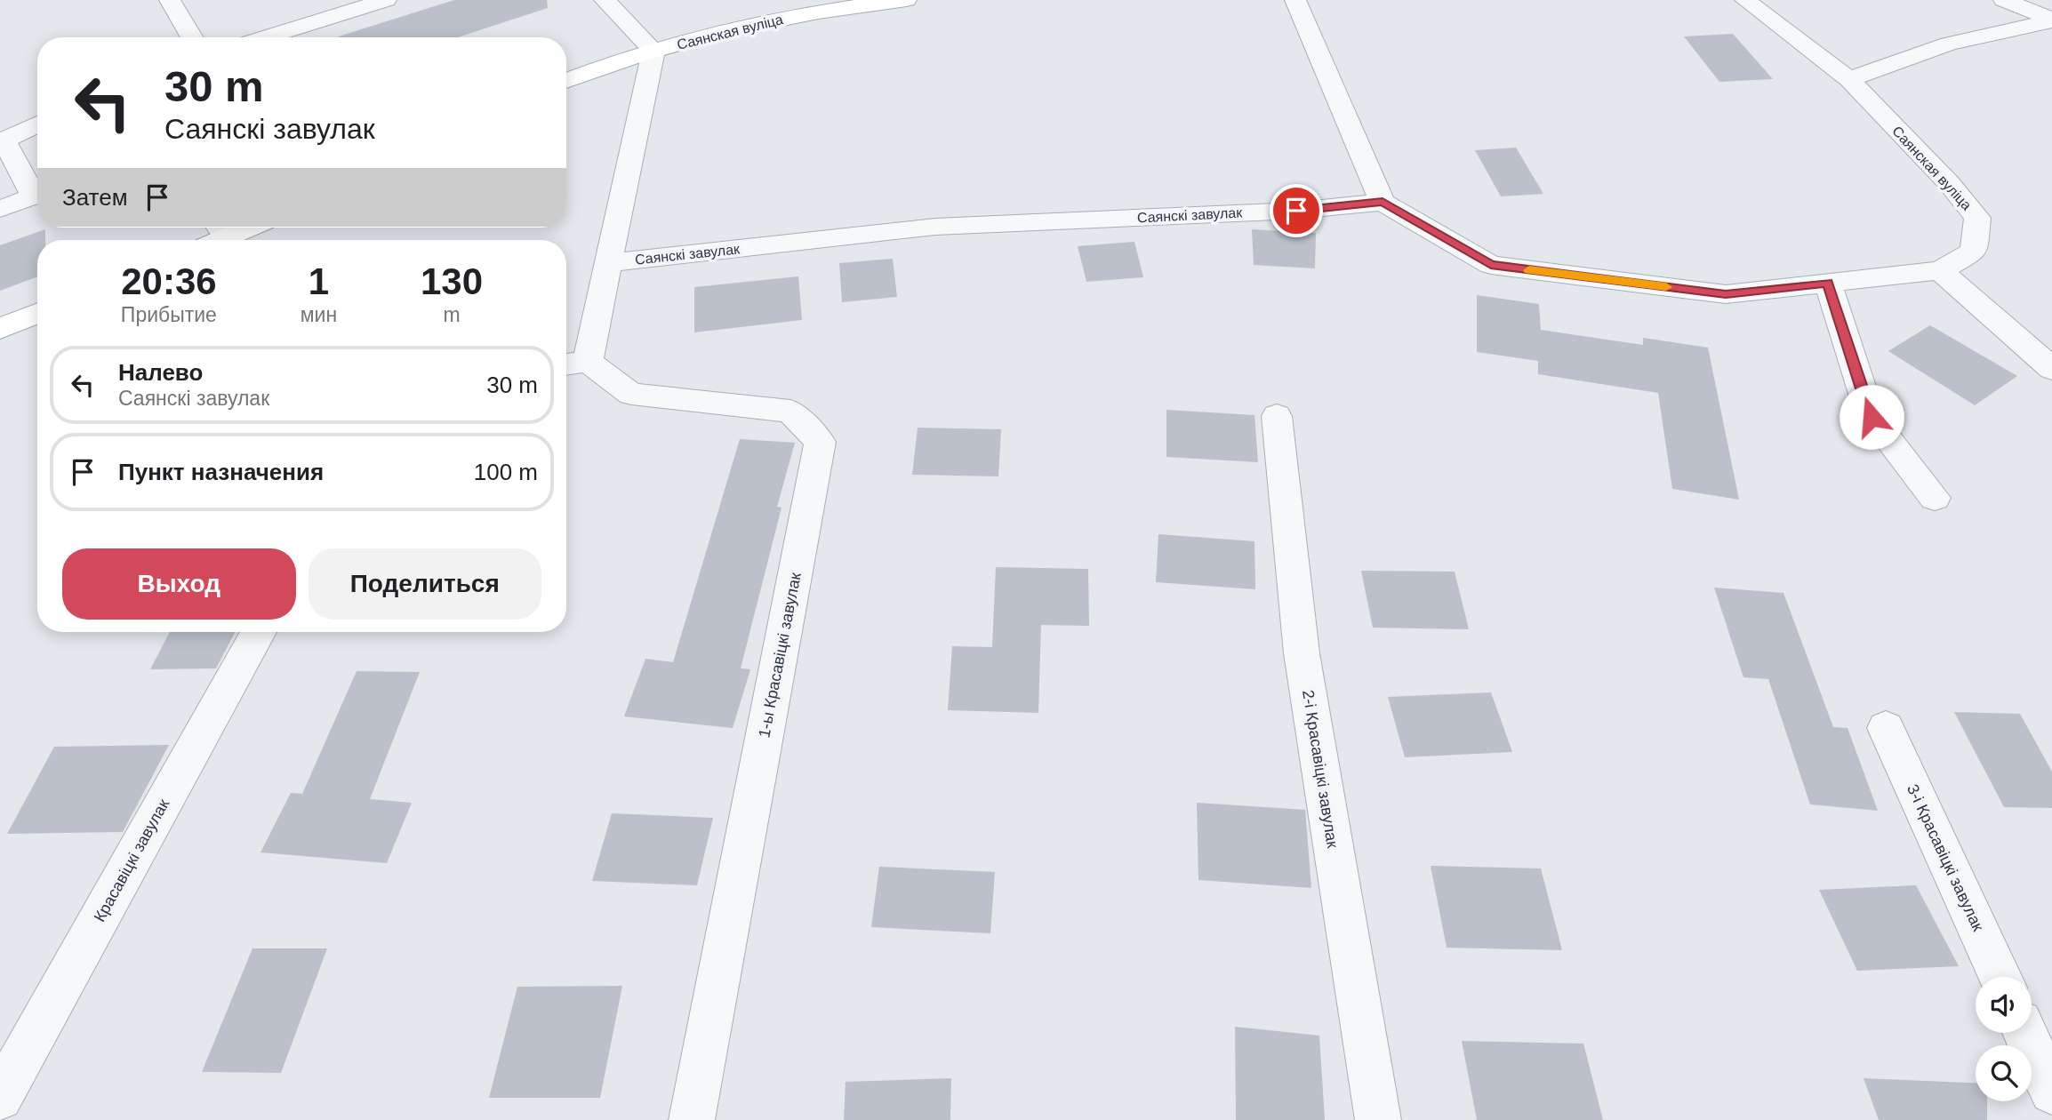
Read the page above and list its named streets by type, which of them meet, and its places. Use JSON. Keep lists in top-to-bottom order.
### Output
{
  "streets": {
    "main road": ["Саянская вуліца"],
    "street": [
      "Саянскі завулак",
      "1-ы Красавіцкі завулак",
      "2-і Красавіцкі завулак",
      "3-і Красавіцкі завулак",
      "Красавіцкі завулак"
    ]
  },
  "page": {
    "turn": ["30 m", "Саянскі завулак"],
    "then": "Затем",
    "eta": [
      "20:36",
      "Прибытие",
      "1",
      "мин",
      "130",
      "m"
    ],
    "list": [
      {
        "name": "Налево",
        "note": "Саянскі завулак",
        "value": "30 m"
      },
      {
        "name": "Пункт назначения",
        "value": "100 m"
      }
    ],
    "buttons": ["Выход", "Поделиться"]
  }
}
